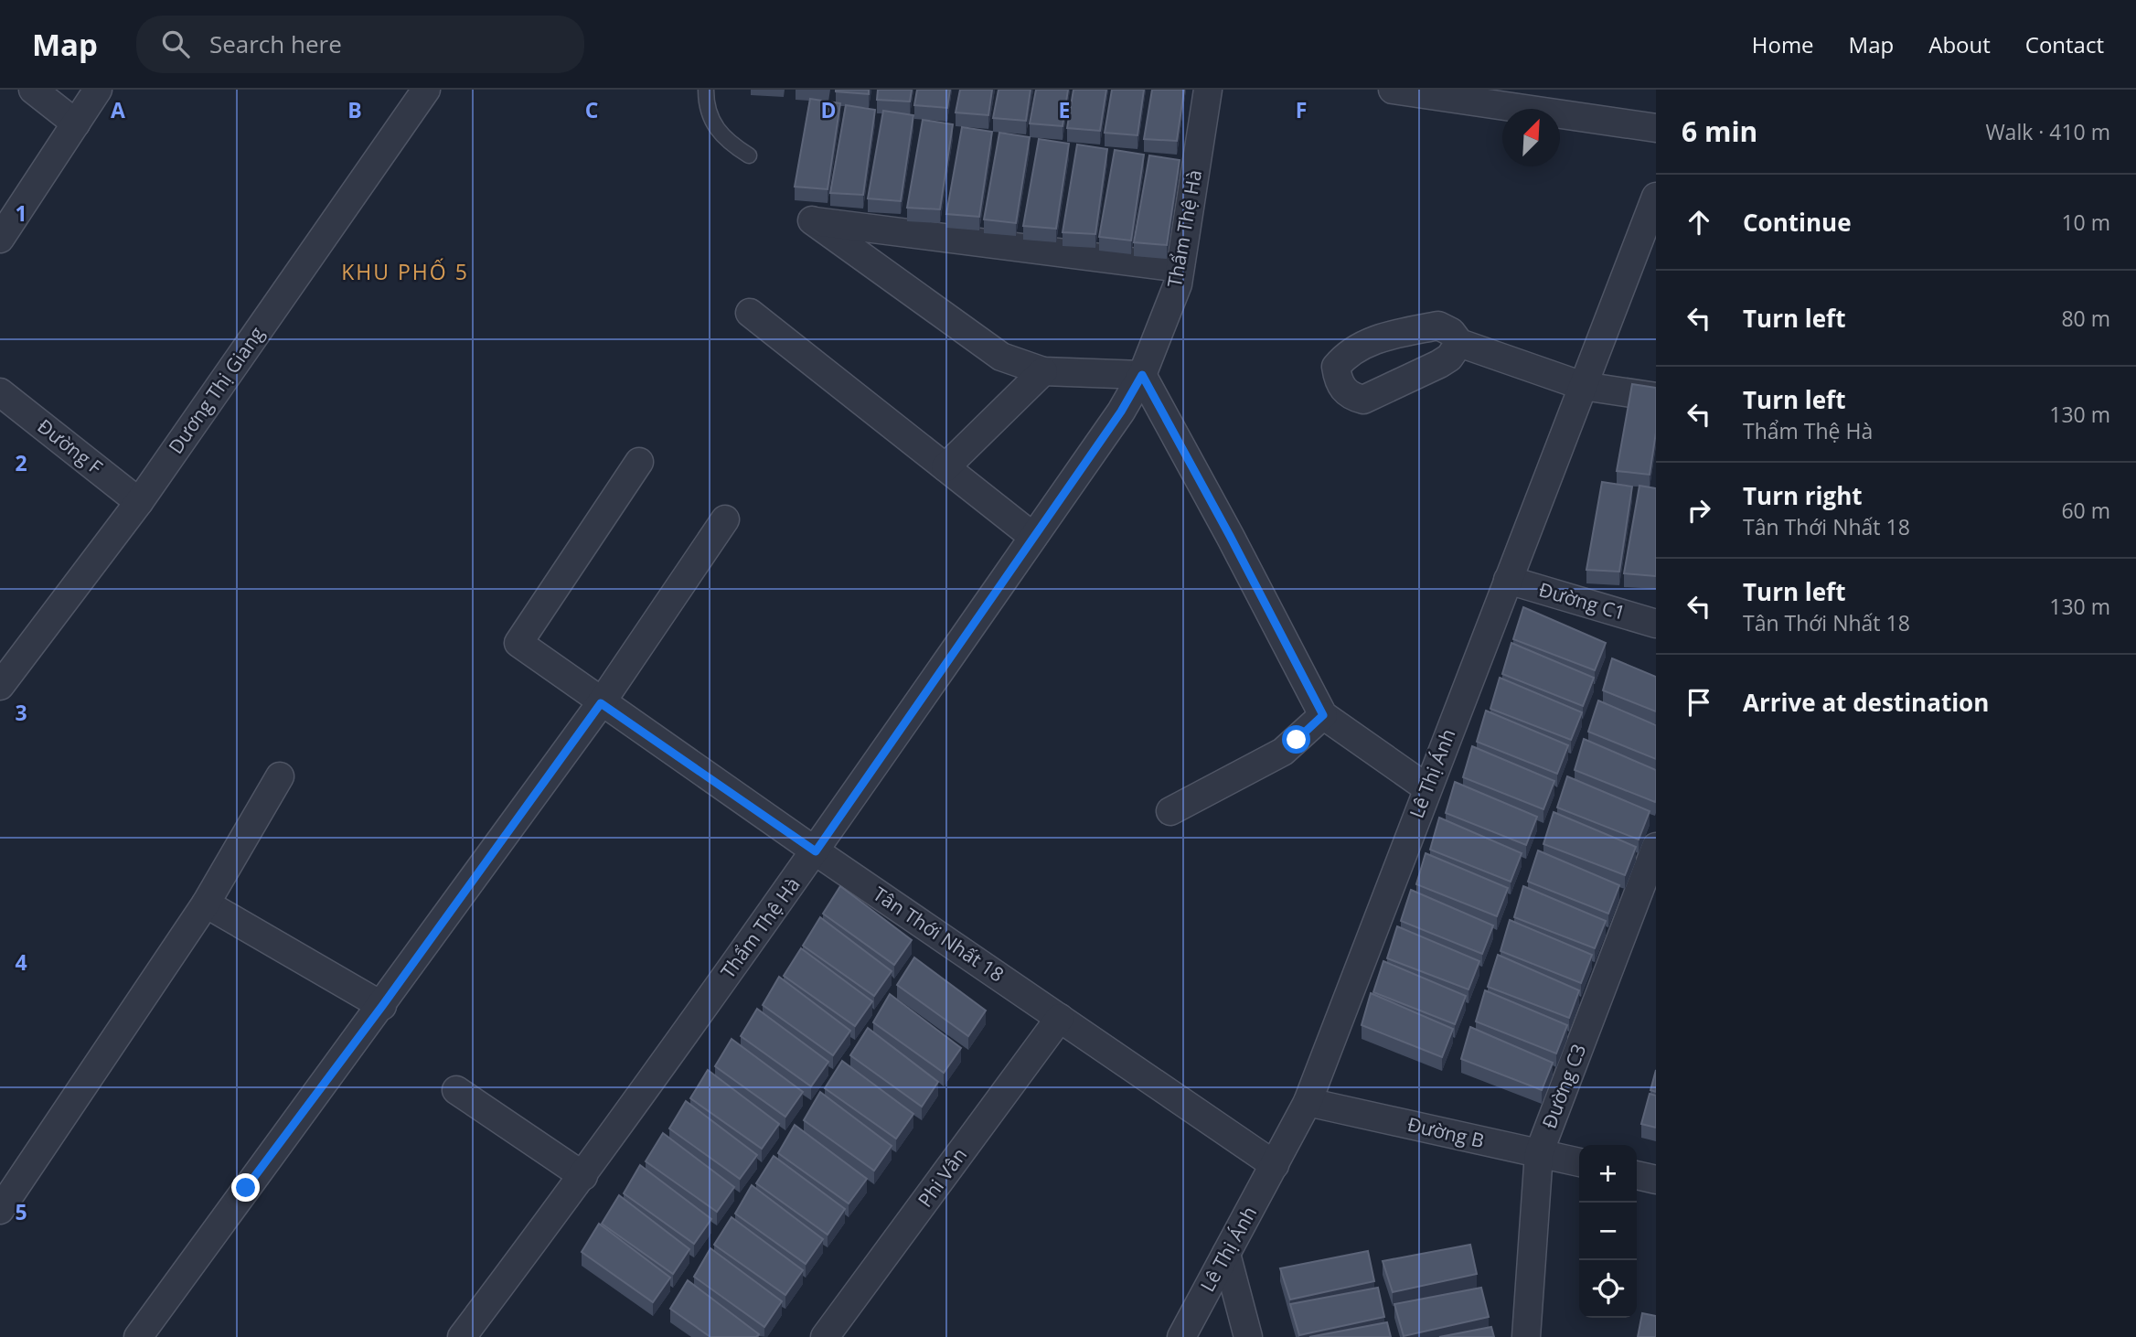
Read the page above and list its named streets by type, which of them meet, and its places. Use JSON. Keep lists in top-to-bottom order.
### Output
{
  "streets": {
    "street": [
      "Thẩm Thệ Hà",
      "Dương Thị Giang",
      "Đường F",
      "Đường C1",
      "Lê Thị Ánh",
      "Tân Thới Nhất 18",
      "Đường C3",
      "Đường B",
      "Phi Vân"
    ]
  },
  "crossings": [
    ["Thẩm Thệ Hà", "Tân Thới Nhất 18"],
    ["Dương Thị Giang", "Đường F"],
    ["Đường C1", "Lê Thị Ánh"],
    ["Lê Thị Ánh", "Tân Thới Nhất 18"],
    ["Lê Thị Ánh", "Đường B"],
    ["Tân Thới Nhất 18", "Phi Vân"],
    ["Đường C3", "Đường B"]
  ],
  "districts": ["KHU PHỐ 5"],
  "north": "top right",
  "page": {
    "header": "Map",
    "search": "Search here",
    "nav": [
      "Home",
      "Map",
      "About",
      "Contact"
    ],
    "heading": ["6 min", "Walk · 410 m"],
    "list": [
      ["Continue", "10 m"],
      ["Turn left", "80 m"],
      ["Turn left", "Thẩm Thệ Hà", "130 m"],
      ["Turn right", "Tân Thới Nhất 18", "60 m"],
      ["Turn left", "Tân Thới Nhất 18", "130 m"],
      "Arrive at destination"
    ],
    "map_buttons": ["+", "−"]
  },
  "grid": {
    "columns": [
      "A",
      "B",
      "C",
      "D",
      "E",
      "F"
    ],
    "rows": [
      "1",
      "2",
      "3",
      "4",
      "5"
    ]
  }
}
